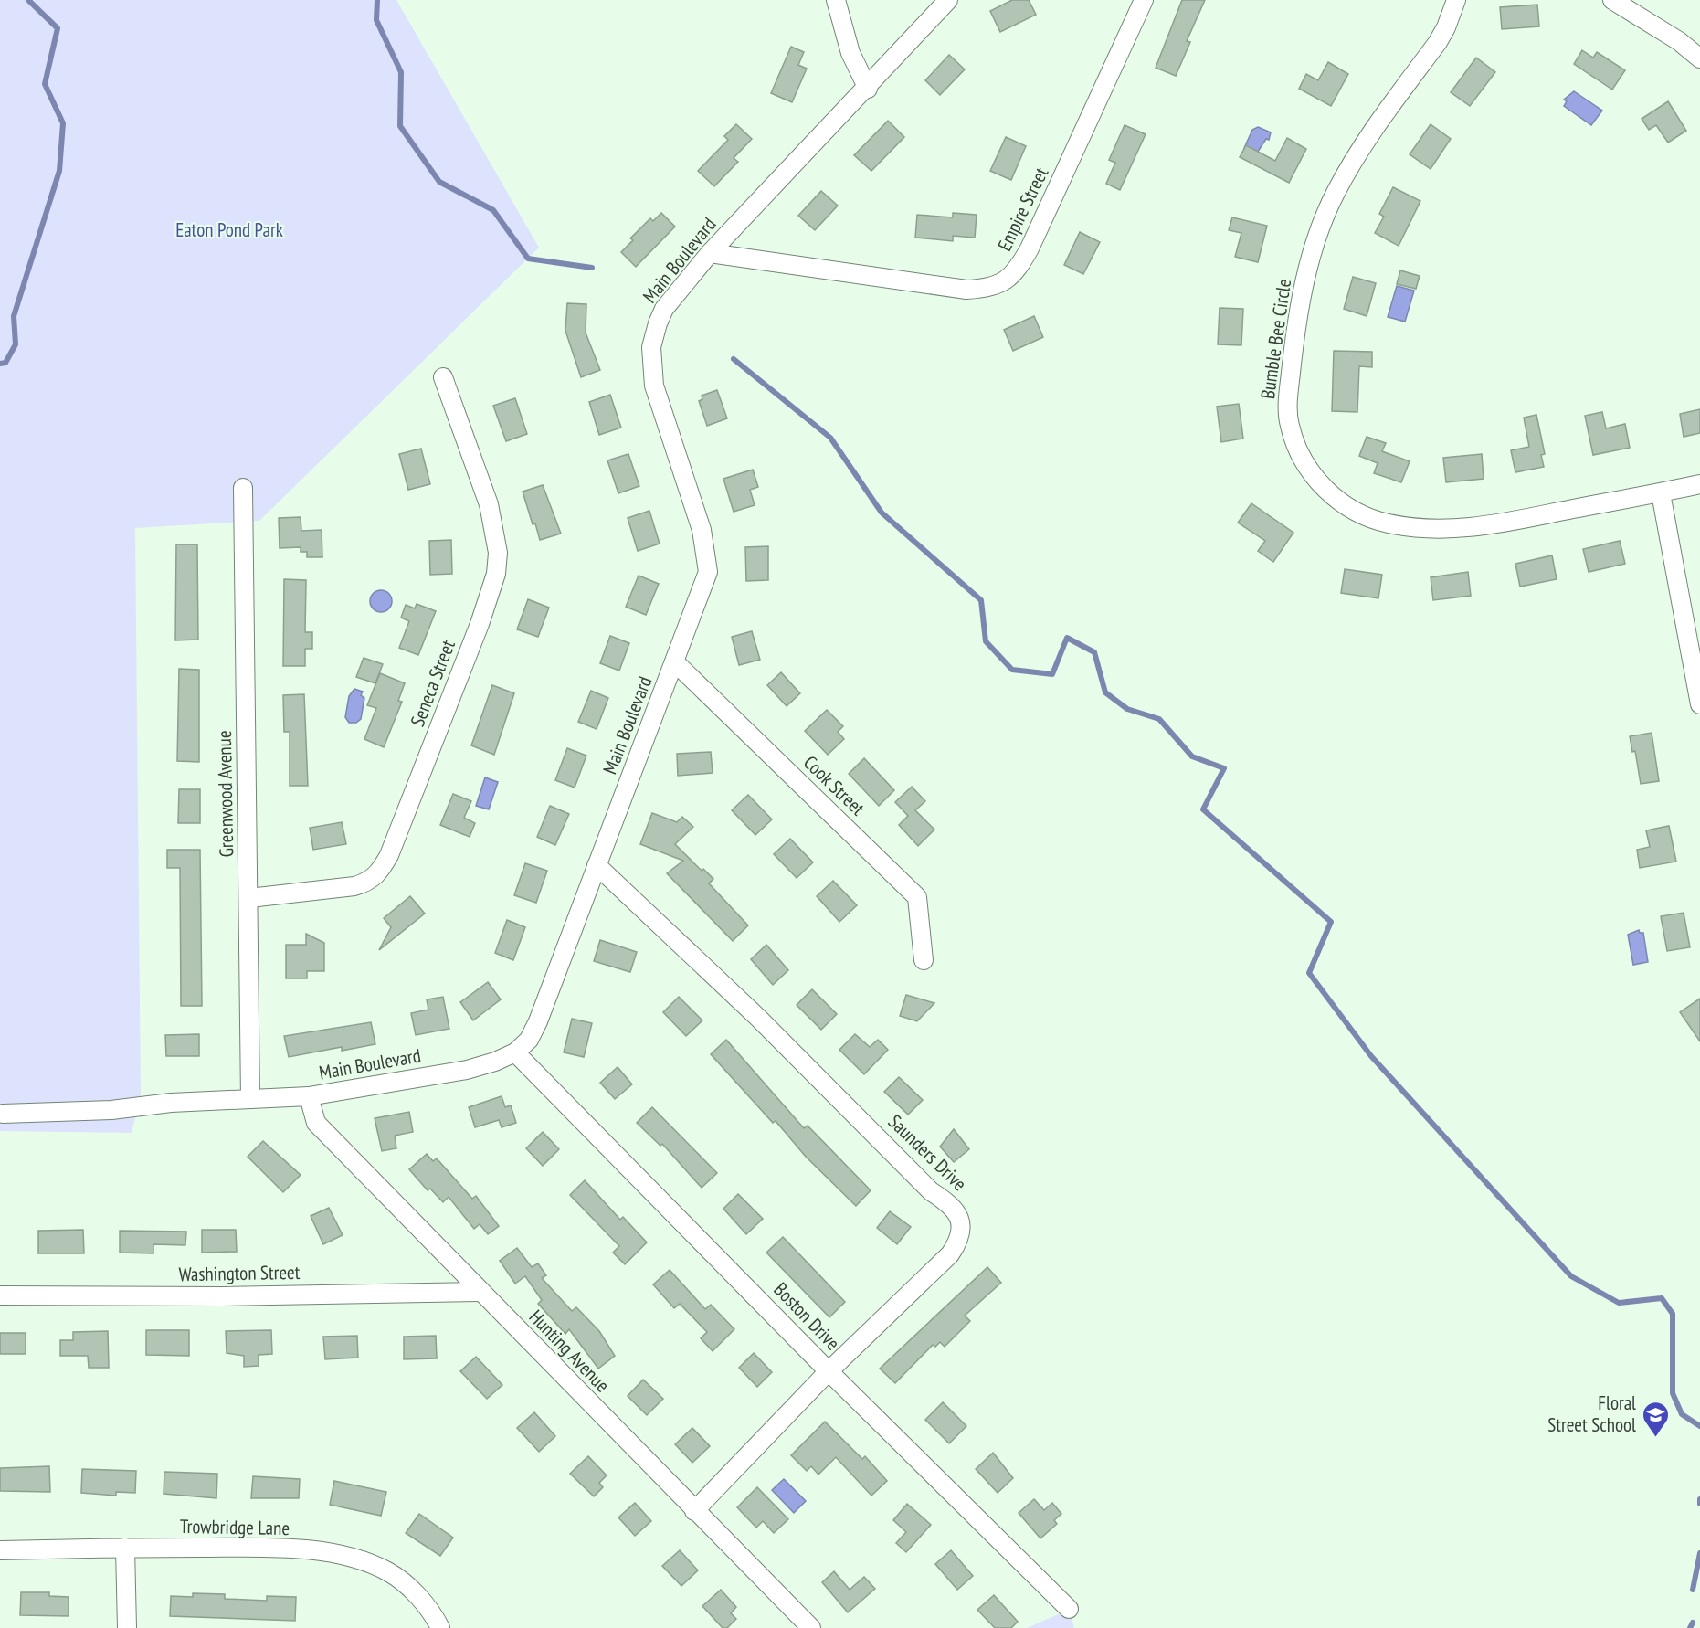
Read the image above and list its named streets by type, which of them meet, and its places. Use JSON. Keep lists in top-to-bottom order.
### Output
{
  "streets": {
    "street": [
      "Empire Street",
      "Main Boulevard",
      "Bumble Bee Circle",
      "Seneca Street",
      "Cook Street",
      "Greenwood Avenue",
      "Saunders Drive",
      "Washington Street",
      "Boston Drive",
      "Hunting Avenue",
      "Trowbridge Lane"
    ]
  },
  "crossings": [
    ["Empire Street", "Main Boulevard"],
    ["Main Boulevard", "Cook Street"],
    ["Main Boulevard", "Greenwood Avenue"],
    ["Main Boulevard", "Saunders Drive"],
    ["Main Boulevard", "Boston Drive"],
    ["Main Boulevard", "Hunting Avenue"],
    ["Seneca Street", "Greenwood Avenue"],
    ["Saunders Drive", "Boston Drive"],
    ["Saunders Drive", "Hunting Avenue"],
    ["Washington Street", "Hunting Avenue"]
  ],
  "parks": ["Eaton Pond Park"],
  "places": {
    "school or university": ["Floral Street School"]
  }
}
